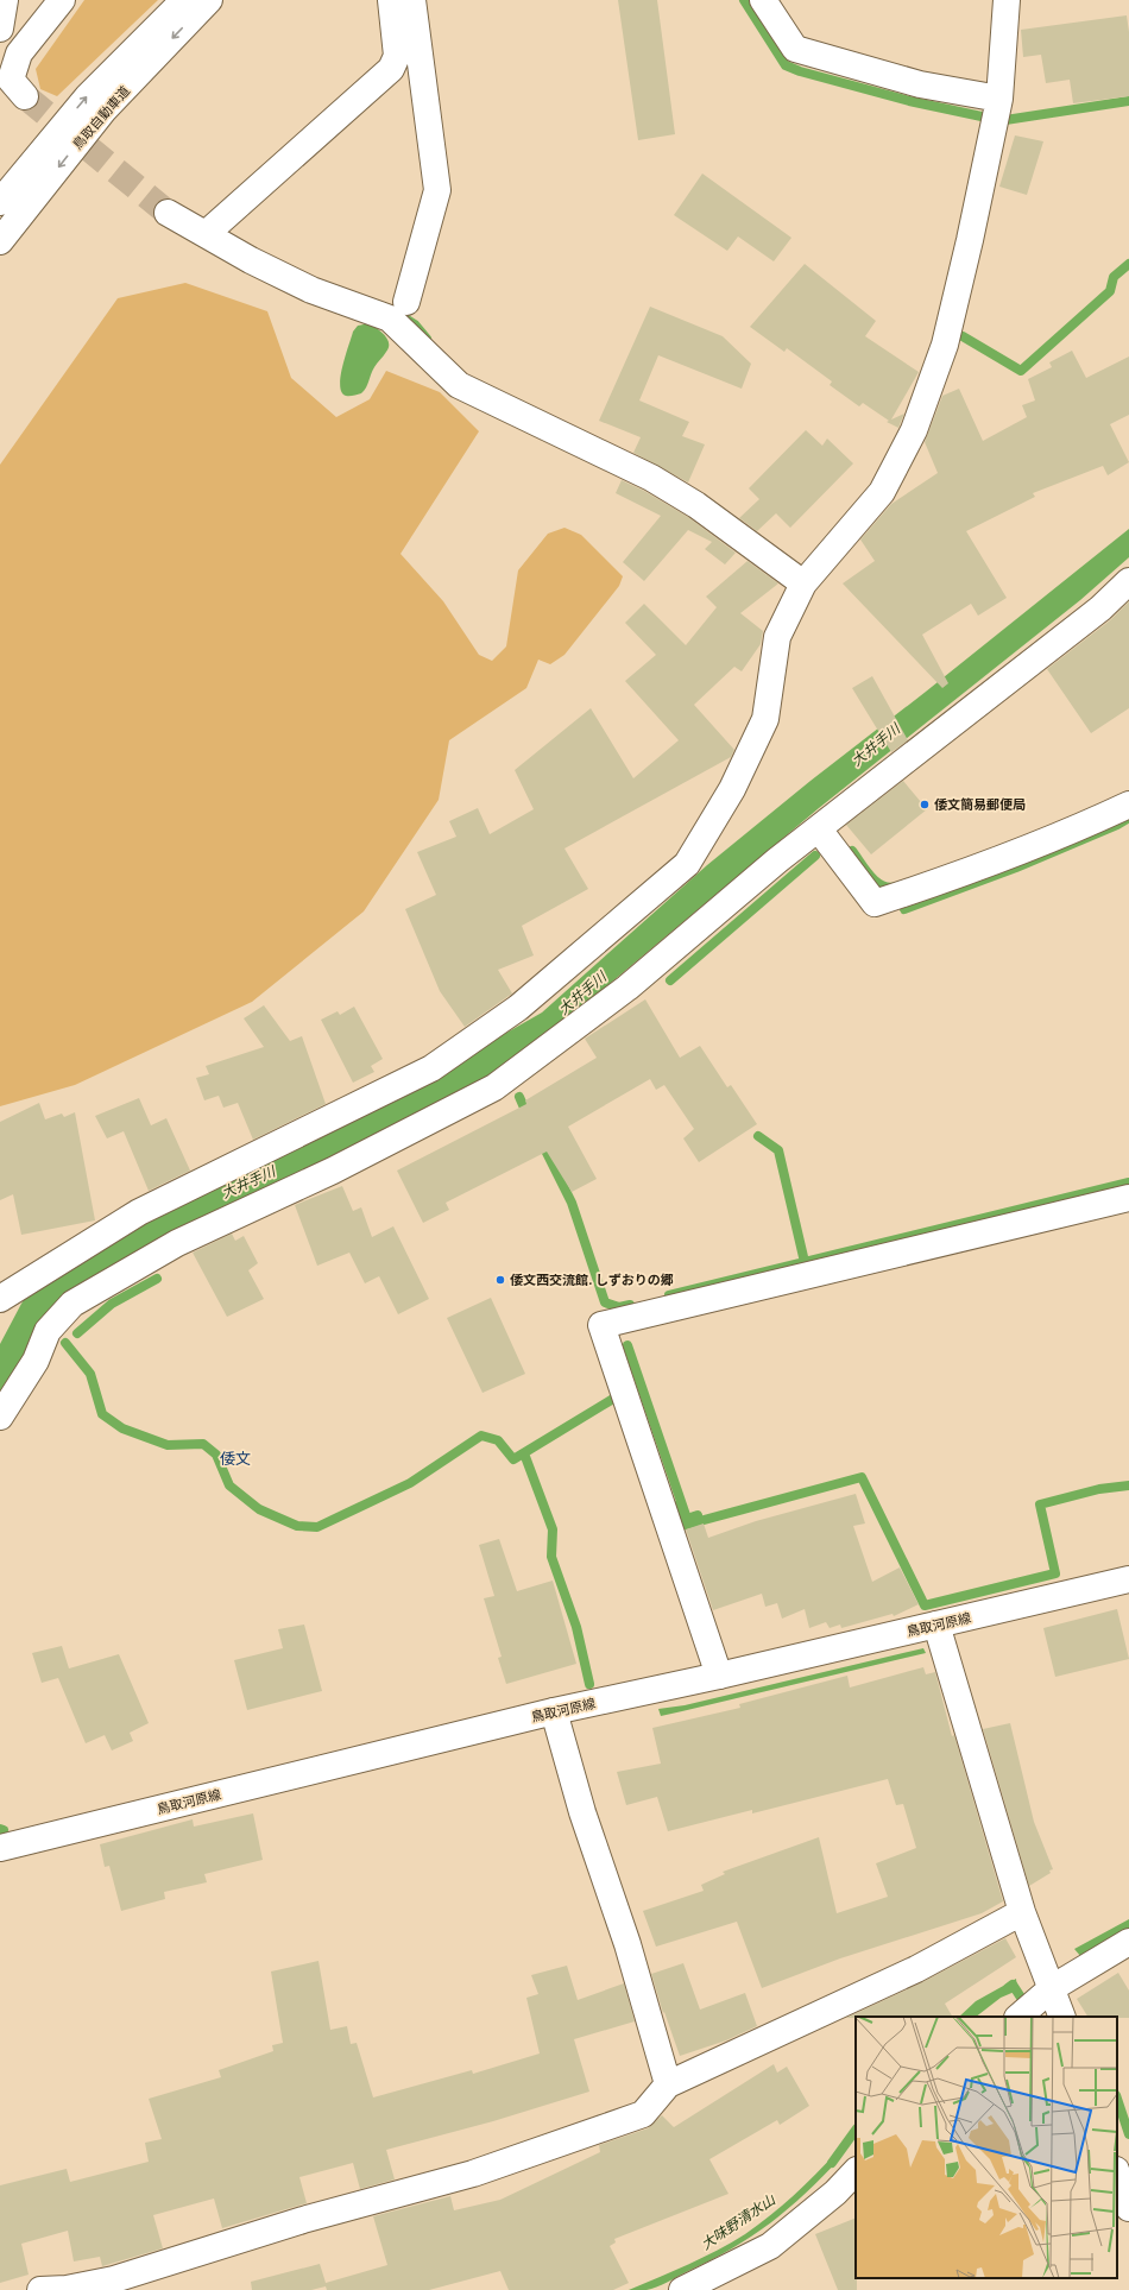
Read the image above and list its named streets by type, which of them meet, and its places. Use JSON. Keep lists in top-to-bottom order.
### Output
{
  "streets": {
    "main road": ["鳥取自動車道", "鳥取河原線"]
  },
  "districts": ["倭文"],
  "water": ["大井手川", "大味野清水山"],
  "places": ["倭文簡易郵便局", "倭文西交流館. しずおりの郷"]
}
